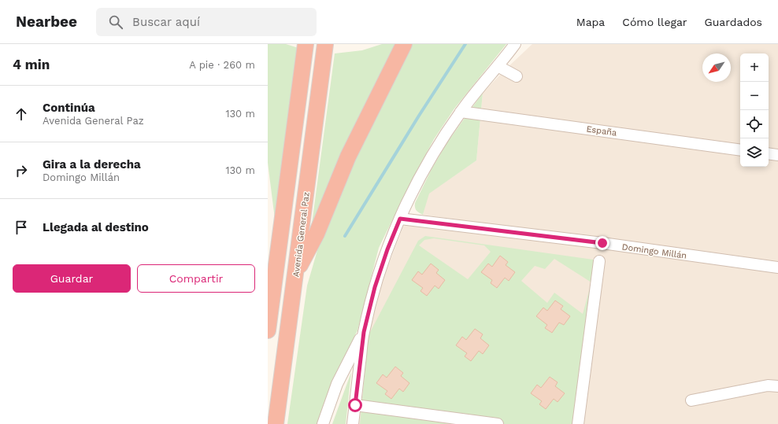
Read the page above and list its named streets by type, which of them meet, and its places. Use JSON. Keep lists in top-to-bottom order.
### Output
{
  "streets": {
    "highway": ["Avenida General Paz"],
    "street": ["España", "Domingo Millán"]
  },
  "north": "bottom left",
  "page": {
    "header": "Nearbee",
    "search": "Buscar aquí",
    "nav": ["Mapa", "Cómo llegar", "Guardados"],
    "heading": ["4 min", "A pie · 260 m"],
    "map_buttons": ["+", "−"],
    "list": [
      ["Continúa", "Avenida General Paz", "130 m"],
      ["Gira a la derecha", "Domingo Millán", "130 m"],
      "Llegada al destino"
    ],
    "buttons": ["Guardar", "Compartir"]
  }
}
